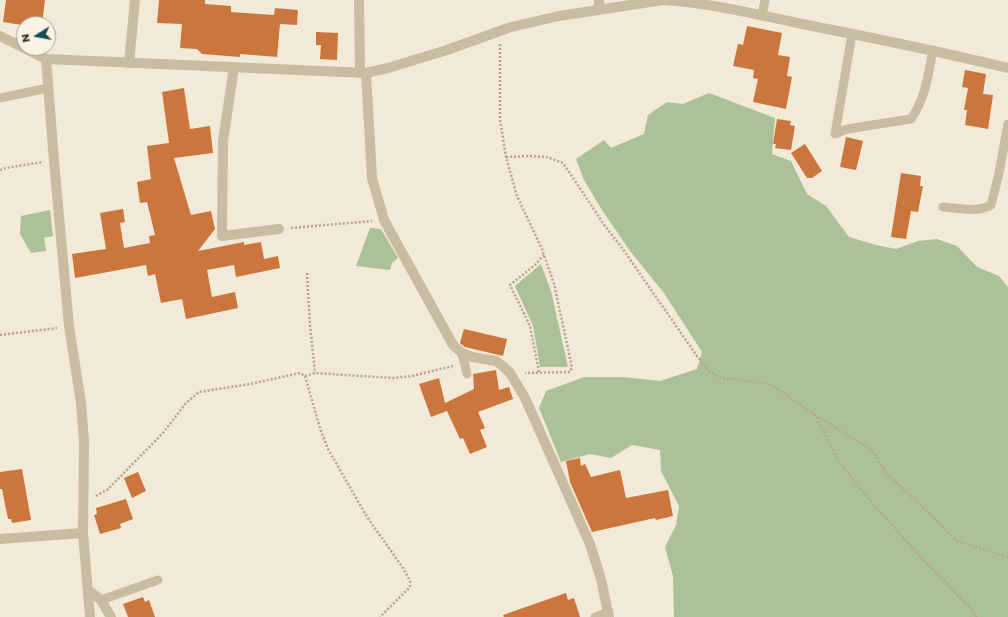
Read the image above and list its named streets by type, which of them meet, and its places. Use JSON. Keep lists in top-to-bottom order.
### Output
{
  "north": "left"
}
